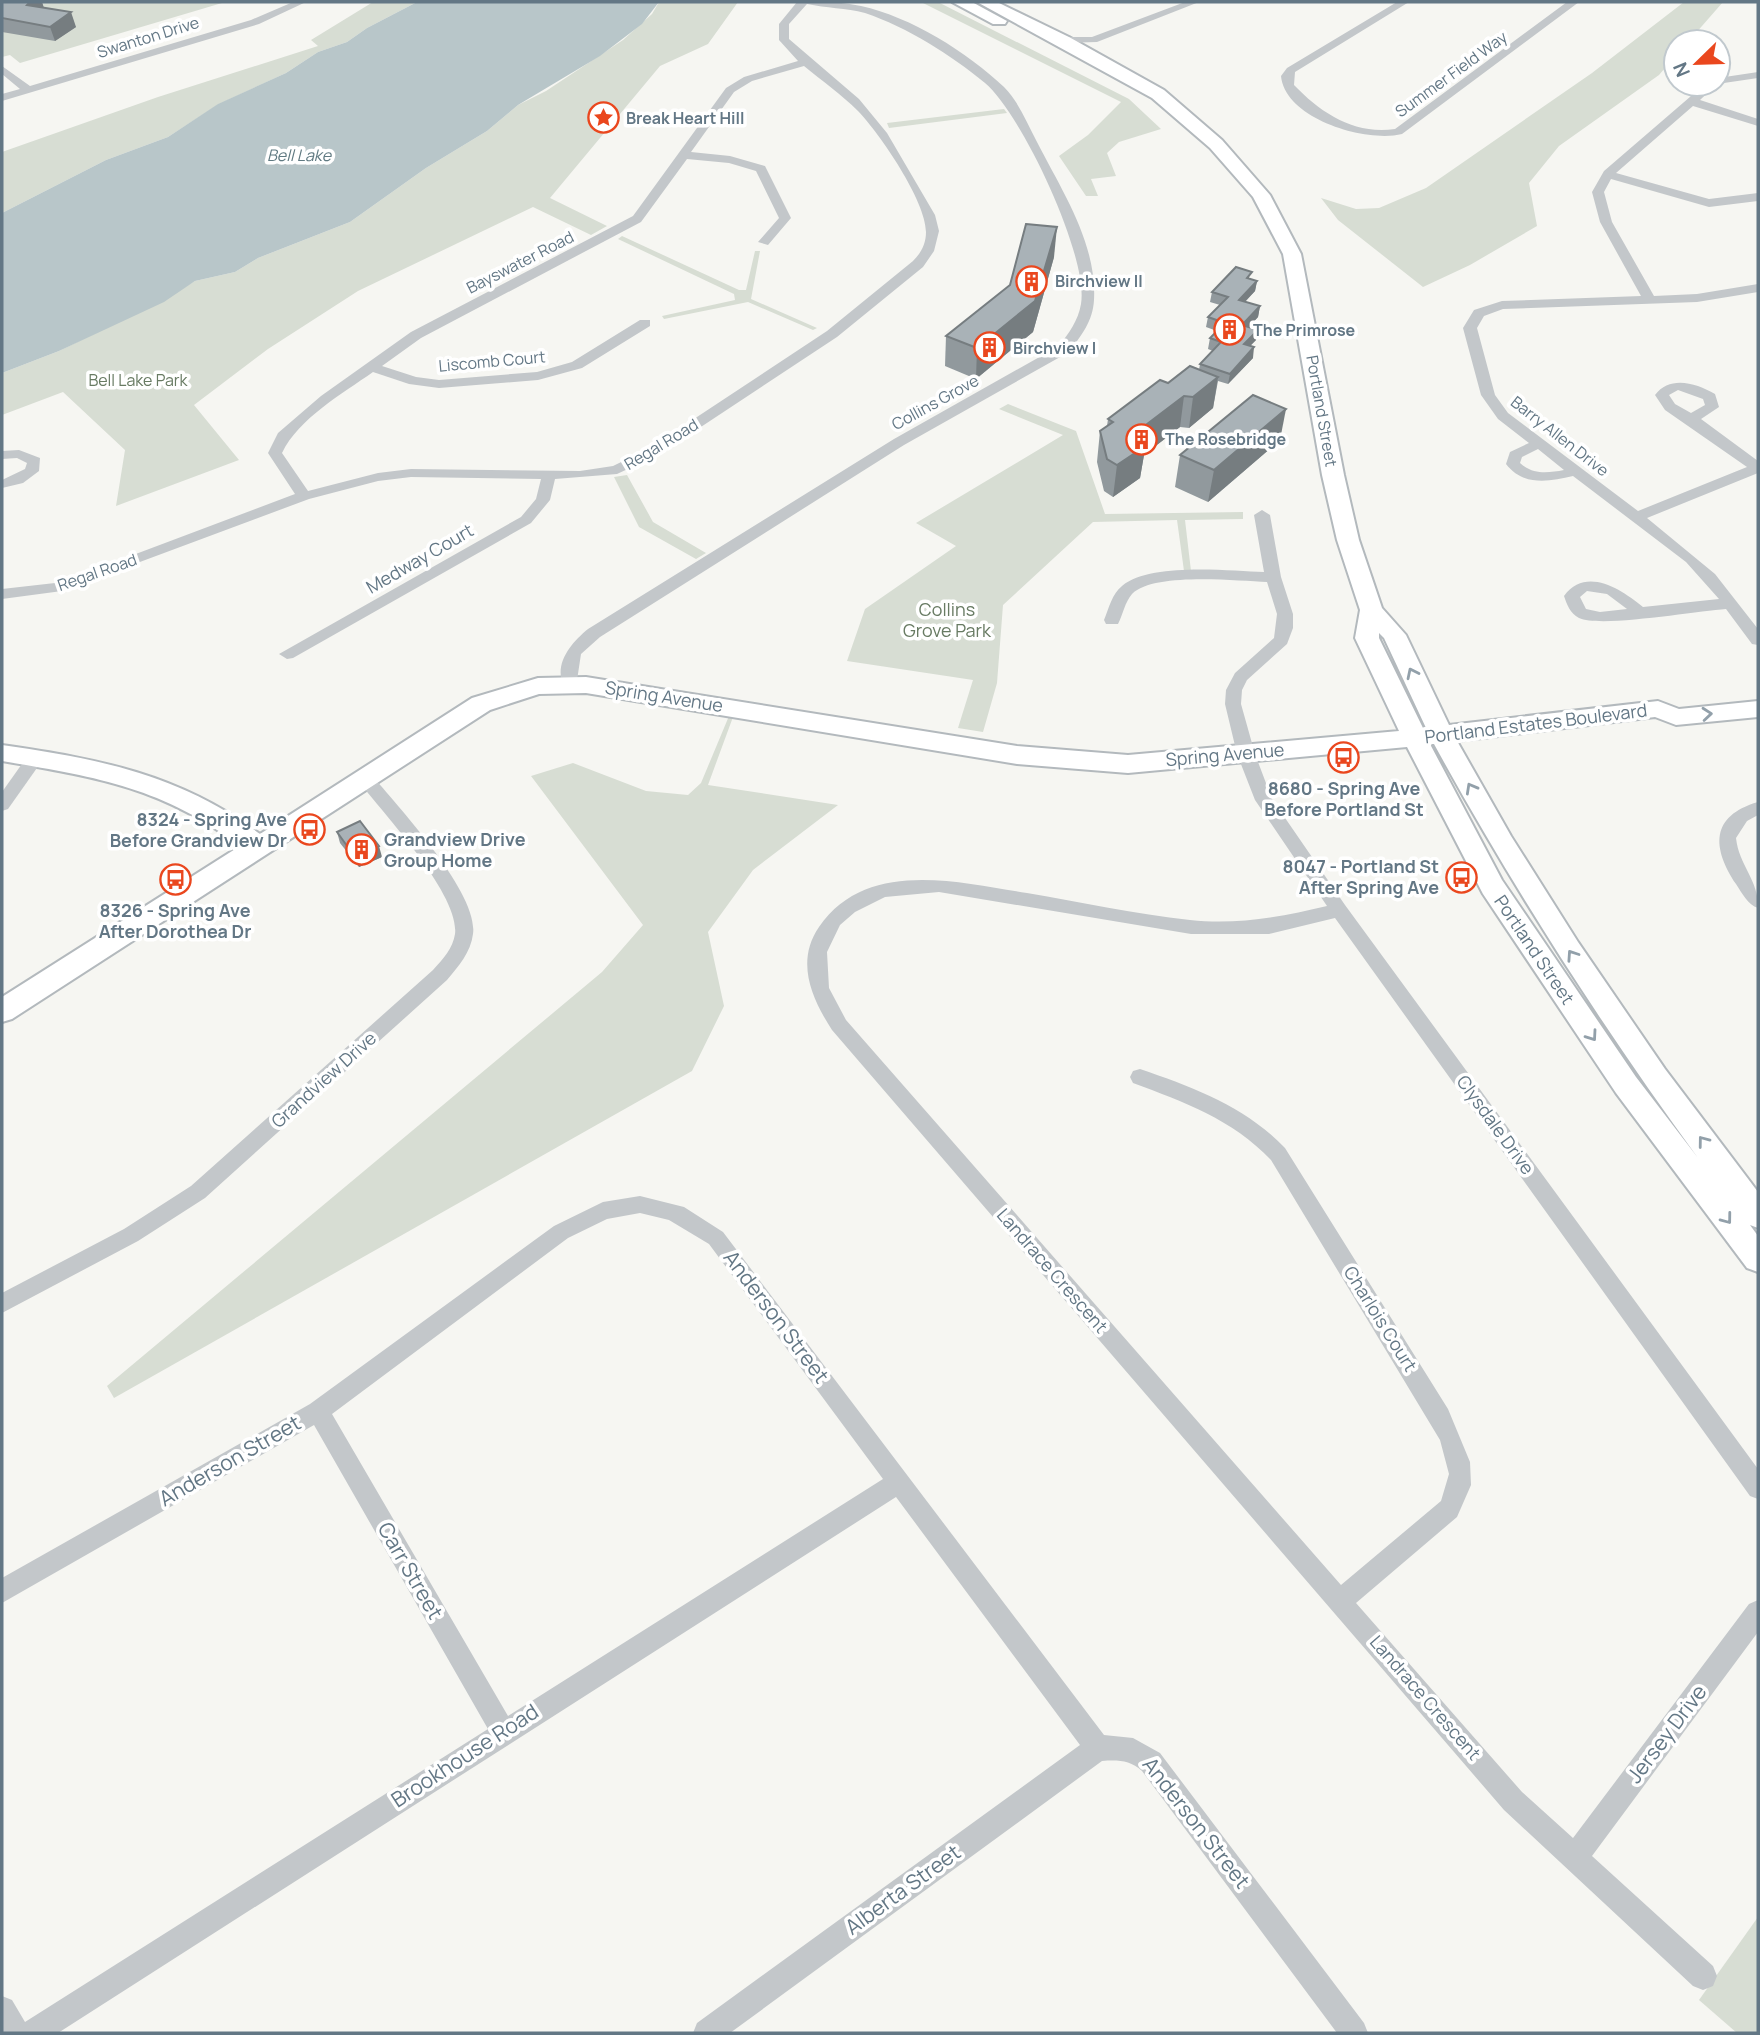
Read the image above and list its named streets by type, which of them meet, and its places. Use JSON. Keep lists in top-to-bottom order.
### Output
{
  "streets": {
    "main road": ["Portland Street", "Spring Avenue", "Portland Estates Boulevard"],
    "street": [
      "Swanton Drive",
      "Summer Field Way",
      "Bayswater Road",
      "Liscomb Court",
      "Collins Grove",
      "Barry Allen Drive",
      "Regal Road",
      "Medway Court",
      "Grandview Drive",
      "Clysdale Drive",
      "Landrace Crescent",
      "Anderson Street",
      "Charlois Court",
      "Carr Street",
      "Jersey Drive",
      "Brookhouse Road",
      "Alberta Street"
    ]
  },
  "crossings": [
    ["Bayswater Road", "Liscomb Court"],
    ["Bayswater Road", "Regal Road"],
    ["Collins Grove", "Spring Avenue"],
    ["Portland Street", "Spring Avenue"],
    ["Portland Street", "Portland Estates Boulevard"],
    ["Regal Road", "Medway Court"],
    ["Spring Avenue", "Portland Estates Boulevard"],
    ["Spring Avenue", "Grandview Drive"],
    ["Spring Avenue", "Clysdale Drive"],
    ["Clysdale Drive", "Landrace Crescent"],
    ["Landrace Crescent", "Charlois Court"],
    ["Landrace Crescent", "Jersey Drive"],
    ["Anderson Street", "Carr Street"],
    ["Anderson Street", "Brookhouse Road"],
    ["Anderson Street", "Alberta Street"],
    ["Carr Street", "Brookhouse Road"]
  ],
  "water": ["Bell Lake"],
  "parks": ["Bell Lake Park", "Collins Grove Park"],
  "places": {
    "place": ["Break Heart Hill"],
    "building": [
      "Birchview II",
      "The Primrose",
      "Birchview I",
      "The Rosebridge",
      "Grandview Drive Group Home"
    ],
    "bus stop": [
      "8680 - Spring Ave Before Portland St",
      "8324 - Spring Ave Before Grandview Dr",
      "8047 - Portland St After Spring Ave",
      "8326 - Spring Ave After Dorothea Dr"
    ]
  },
  "north": "bottom left"
}
